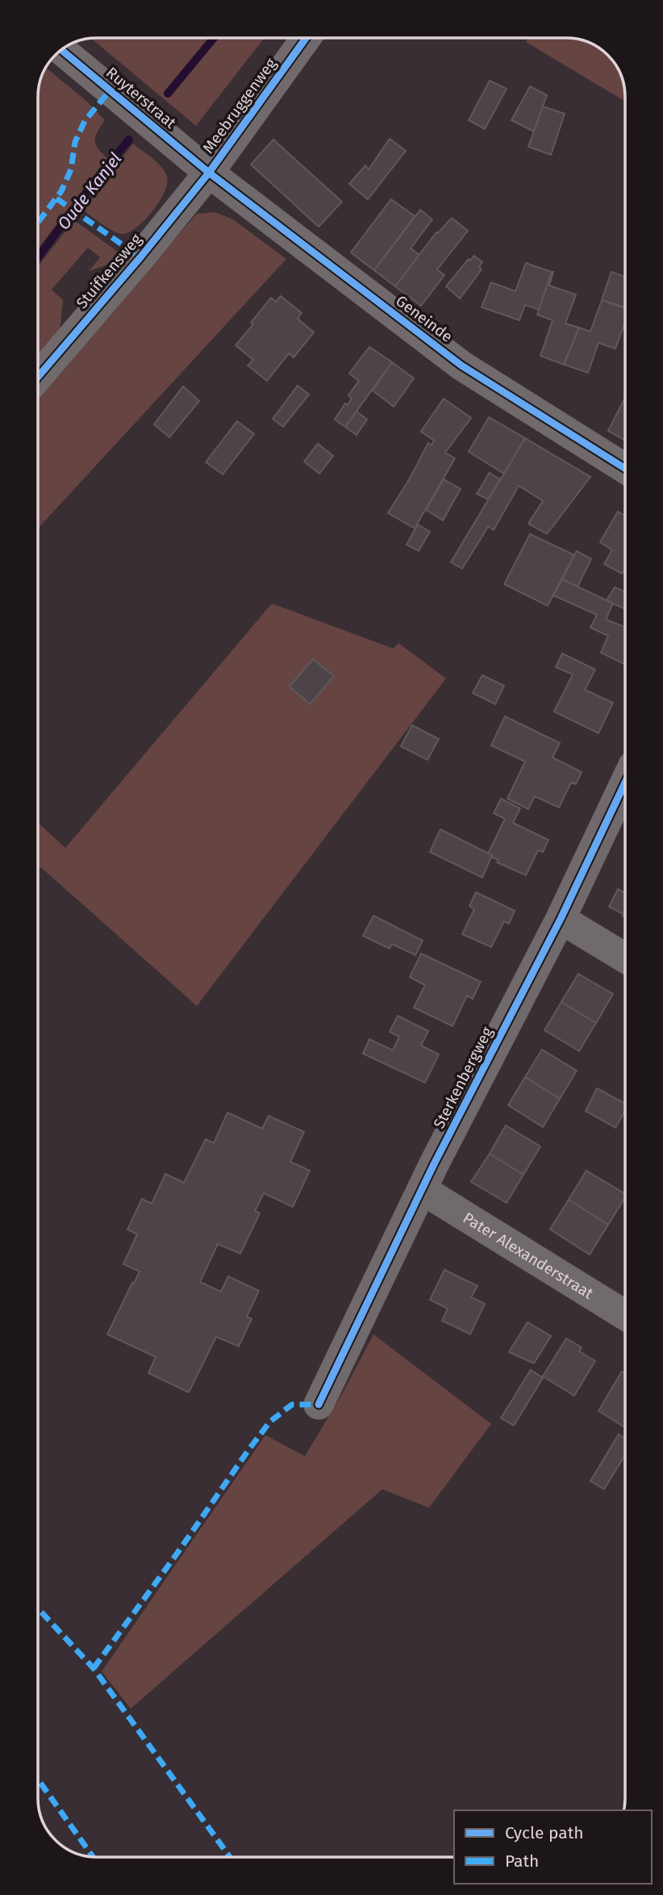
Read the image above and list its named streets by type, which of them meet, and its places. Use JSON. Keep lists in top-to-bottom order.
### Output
{
  "streets": {
    "street": [
      "Ruyterstraat",
      "Meebruggenweg",
      "Stuifkensweg",
      "Geneinde",
      "Sterkenbergweg",
      "Pater Alexanderstraat"
    ]
  },
  "crossings": [
    ["Ruyterstraat", "Meebruggenweg"],
    ["Ruyterstraat", "Stuifkensweg"],
    ["Ruyterstraat", "Geneinde"],
    ["Meebruggenweg", "Stuifkensweg"],
    ["Meebruggenweg", "Geneinde"],
    ["Stuifkensweg", "Geneinde"],
    ["Sterkenbergweg", "Pater Alexanderstraat"]
  ],
  "water": ["Oude Kanjel"],
  "legend": ["Cycle path", "Path"]
}
